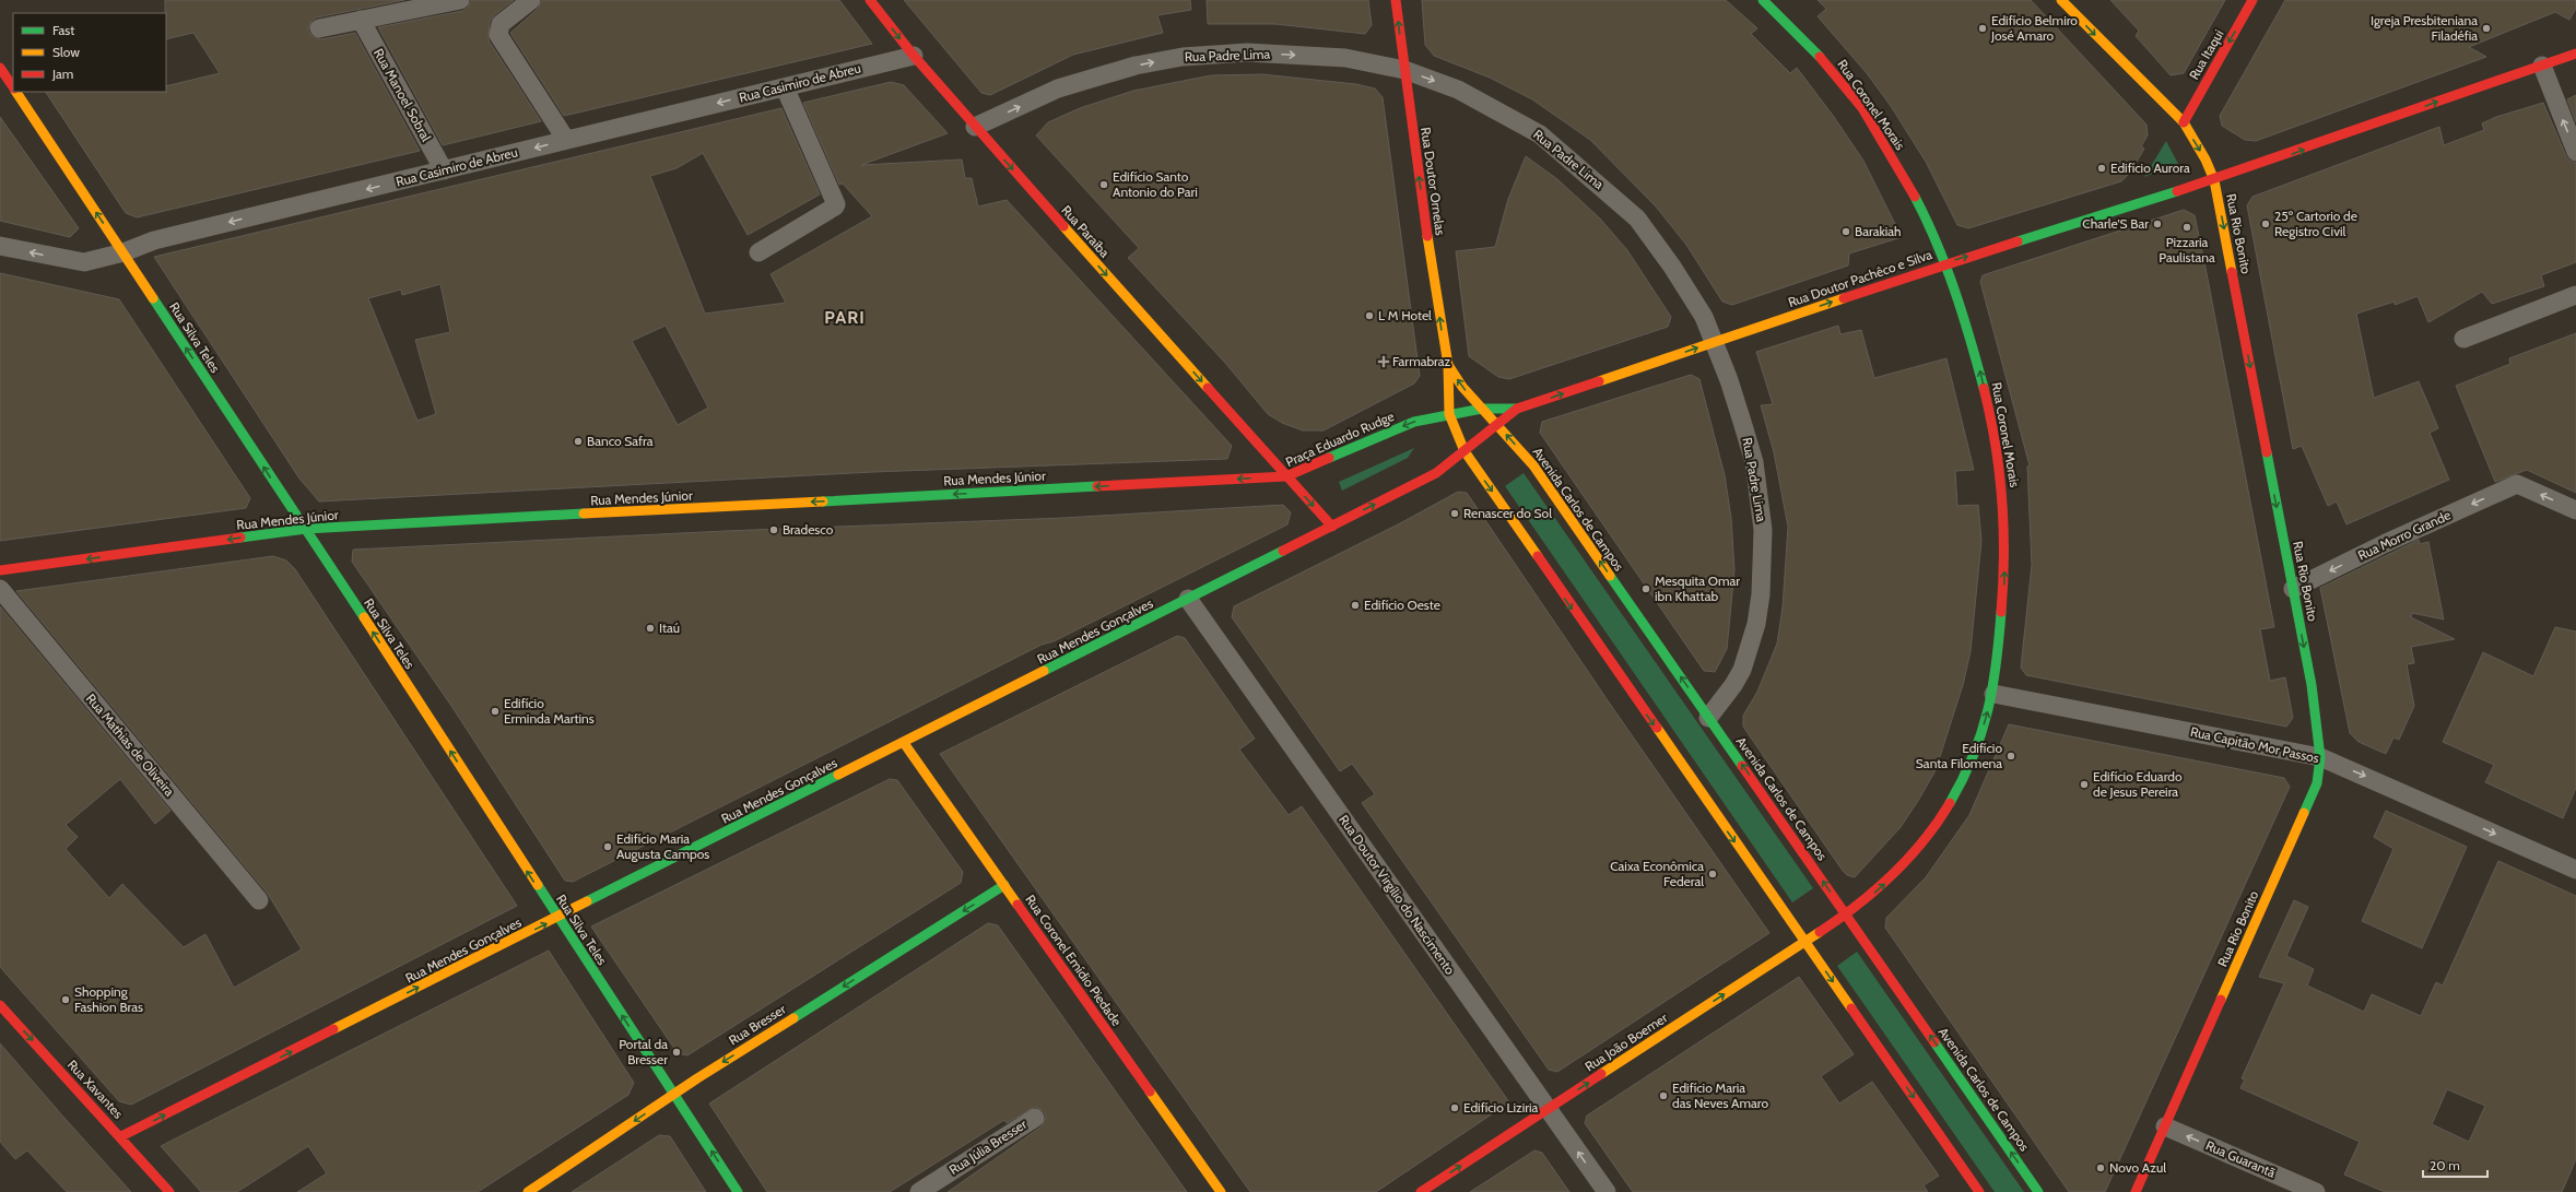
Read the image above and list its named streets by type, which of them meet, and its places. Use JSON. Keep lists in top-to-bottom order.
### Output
{
  "streets": {
    "street": [
      "Rua Itaqui",
      "Rua Padre Lima",
      "Rua Casimiro de Abreu",
      "Rua Manoel Sobral",
      "Rua Coronel Morais",
      "Rua Doutor Ornelas",
      "Rua Paraíba",
      "Rua Rio Bonito",
      "Rua Doutor Pachêco e Silva",
      "Rua Silva Teles",
      "Praça Eduardo Rudge",
      "Rua Mendes Júnior",
      "Avenida Carlos de Campos",
      "Rua Morro Grande",
      "Rua Mendes Gonçalves",
      "Rua Mathias de Oliveira",
      "Rua Capitão Mor Passos",
      "Rua Doutor Virgílio do Nascimento",
      "Rua Coronel Emídio Piedade",
      "Rua Bresser",
      "Rua João Boemer",
      "Rua Xavantes",
      "Rua Júlia Bresser",
      "Rua Guarantã"
    ]
  },
  "crossings": [
    ["Rua Itaqui", "Rua Rio Bonito"],
    ["Rua Padre Lima", "Rua Doutor Ornelas"],
    ["Rua Padre Lima", "Rua Paraíba"],
    ["Rua Padre Lima", "Rua Doutor Pachêco e Silva"],
    ["Rua Padre Lima", "Avenida Carlos de Campos"],
    ["Rua Casimiro de Abreu", "Rua Manoel Sobral"],
    ["Rua Casimiro de Abreu", "Rua Paraíba"],
    ["Rua Casimiro de Abreu", "Rua Silva Teles"],
    ["Rua Coronel Morais", "Rua Doutor Pachêco e Silva"],
    ["Rua Coronel Morais", "Avenida Carlos de Campos"],
    ["Rua Coronel Morais", "Rua Capitão Mor Passos"],
    ["Rua Coronel Morais", "Rua João Boemer"],
    ["Rua Doutor Ornelas", "Rua Doutor Pachêco e Silva"],
    ["Rua Doutor Ornelas", "Praça Eduardo Rudge"],
    ["Rua Doutor Ornelas", "Avenida Carlos de Campos"],
    ["Rua Paraíba", "Praça Eduardo Rudge"],
    ["Rua Paraíba", "Rua Mendes Júnior"],
    ["Rua Rio Bonito", "Rua Doutor Pachêco e Silva"],
    ["Rua Rio Bonito", "Rua Morro Grande"],
    ["Rua Rio Bonito", "Rua Capitão Mor Passos"],
    ["Rua Rio Bonito", "Rua Guarantã"],
    ["Rua Doutor Pachêco e Silva", "Praça Eduardo Rudge"],
    ["Rua Doutor Pachêco e Silva", "Avenida Carlos de Campos"],
    ["Rua Silva Teles", "Rua Mendes Júnior"],
    ["Rua Silva Teles", "Rua Mendes Gonçalves"],
    ["Rua Silva Teles", "Rua Bresser"],
    ["Praça Eduardo Rudge", "Rua Mendes Júnior"],
    ["Praça Eduardo Rudge", "Rua Mendes Gonçalves"],
    ["Avenida Carlos de Campos", "Rua João Boemer"],
    ["Rua Mendes Gonçalves", "Rua Doutor Virgílio do Nascimento"],
    ["Rua Mendes Gonçalves", "Rua Coronel Emídio Piedade"],
    ["Rua Mendes Gonçalves", "Rua Xavantes"],
    ["Rua Doutor Virgílio do Nascimento", "Rua João Boemer"],
    ["Rua Coronel Emídio Piedade", "Rua Bresser"]
  ],
  "one_way": [
    "Rua Itaqui",
    "Rua Padre Lima",
    "Rua Casimiro de Abreu",
    "Rua Coronel Morais",
    "Rua Doutor Ornelas",
    "Rua Paraíba",
    "Rua Rio Bonito",
    "Rua Doutor Pachêco e Silva",
    "Rua Silva Teles",
    "Rua Mendes Júnior",
    "Rua Morro Grande",
    "Rua Mendes Gonçalves",
    "Rua Capitão Mor Passos",
    "Rua Bresser",
    "Rua João Boemer",
    "Rua Xavantes",
    "Rua Guarantã"
  ],
  "districts": ["PARI"],
  "places": {
    "other": [
      "Edifício Belmiro José Amaro",
      "Igreja Presbiteniana Filadéfia",
      "Edifício Aurora",
      "Edifício Santo Antonio do Pari",
      "Charle'S Bar",
      "25º Cartorio de Registro Civil",
      "Pizzaria Paulistana",
      "Barakiah",
      "L M Hotel",
      "Banco Safra",
      "Renascer do Sol",
      "Bradesco",
      "Mesquita Omar ibn Khattab",
      "Edifício Oeste",
      "Itaú",
      "Edifício Erminda Martins",
      "Edifício Santa Filomena",
      "Edifício Eduardo de Jesus Pereira",
      "Edifício Maria Augusta Campos",
      "Caixa Econômica Federal",
      "Shopping Fashion Bras",
      "Portal da Bresser",
      "Edifício Maria das Neves Amaro",
      "Edifício Liziria",
      "Novo Azul"
    ],
    "health": ["Farmabraz"]
  },
  "legend": ["Fast", "Slow", "Jam"],
  "scale_bar": "20 m"
}
